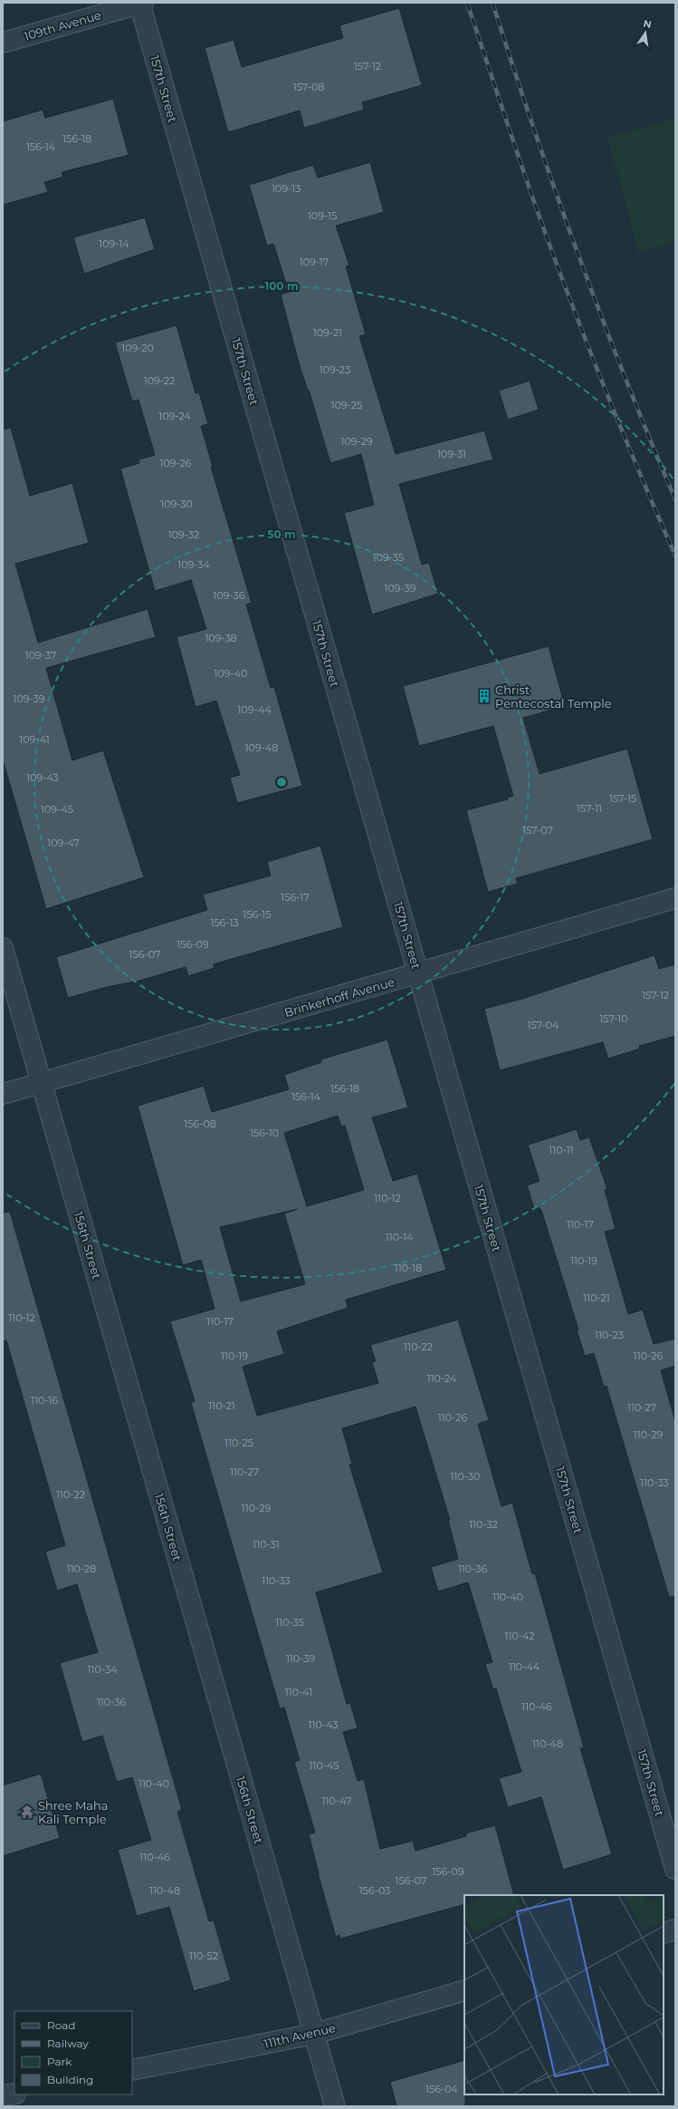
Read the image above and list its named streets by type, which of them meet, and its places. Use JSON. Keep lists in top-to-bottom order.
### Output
{
  "streets": {
    "street": [
      "109th Avenue",
      "157th Street",
      "Brinkerhoff Avenue",
      "156th Street",
      "111th Avenue"
    ]
  },
  "crossings": [
    ["109th Avenue", "157th Street"],
    ["157th Street", "Brinkerhoff Avenue"],
    ["Brinkerhoff Avenue", "156th Street"],
    ["156th Street", "111th Avenue"]
  ],
  "places": {
    "building": ["Christ Pentecostal Temple"],
    "temple": ["Shree Maha Kali Temple"]
  },
  "house_numbers": [
    "157-12",
    "157-08",
    "156-18",
    "156-14",
    "109-13",
    "109-15",
    "109-14",
    "109-17",
    "109-21",
    "109-20",
    "109-23",
    "109-22",
    "109-25",
    "109-24",
    "109-29",
    "109-31",
    "109-26",
    "109-30",
    "109-32",
    "109-35",
    "109-34",
    "109-39",
    "109-36",
    "109-38",
    "109-37",
    "109-40",
    "109-39",
    "109-44",
    "109-41",
    "109-48",
    "109-43",
    "157-15",
    "157-11",
    "109-45",
    "157-07",
    "109-47",
    "156-17",
    "156-15",
    "156-13",
    "156-09",
    "156-07",
    "157-12",
    "157-10",
    "157-04",
    "156-18",
    "156-14",
    "156-08",
    "156-10",
    "110-11",
    "110-12",
    "110-17",
    "110-14",
    "110-19",
    "110-18",
    "110-21",
    "110-12",
    "110-17",
    "110-23",
    "110-22",
    "110-19",
    "110-26",
    "110-24",
    "110-16",
    "110-21",
    "110-27",
    "110-26",
    "110-29",
    "110-25",
    "110-27",
    "110-30",
    "110-33",
    "110-22",
    "110-29",
    "110-32",
    "110-31",
    "110-28",
    "110-36",
    "110-33",
    "110-40",
    "110-35",
    "110-42",
    "110-39",
    "110-44",
    "110-34",
    "110-41",
    "110-36",
    "110-46",
    "110-43",
    "110-48",
    "110-45",
    "110-40",
    "110-47",
    "110-46",
    "156-09",
    "156-07",
    "110-48",
    "156-03",
    "110-52",
    "156-04"
  ],
  "legend": [
    "Road",
    "Railway",
    "Park",
    "Building"
  ],
  "north": "top",
  "rings": ["100 m", "50 m"]
}
